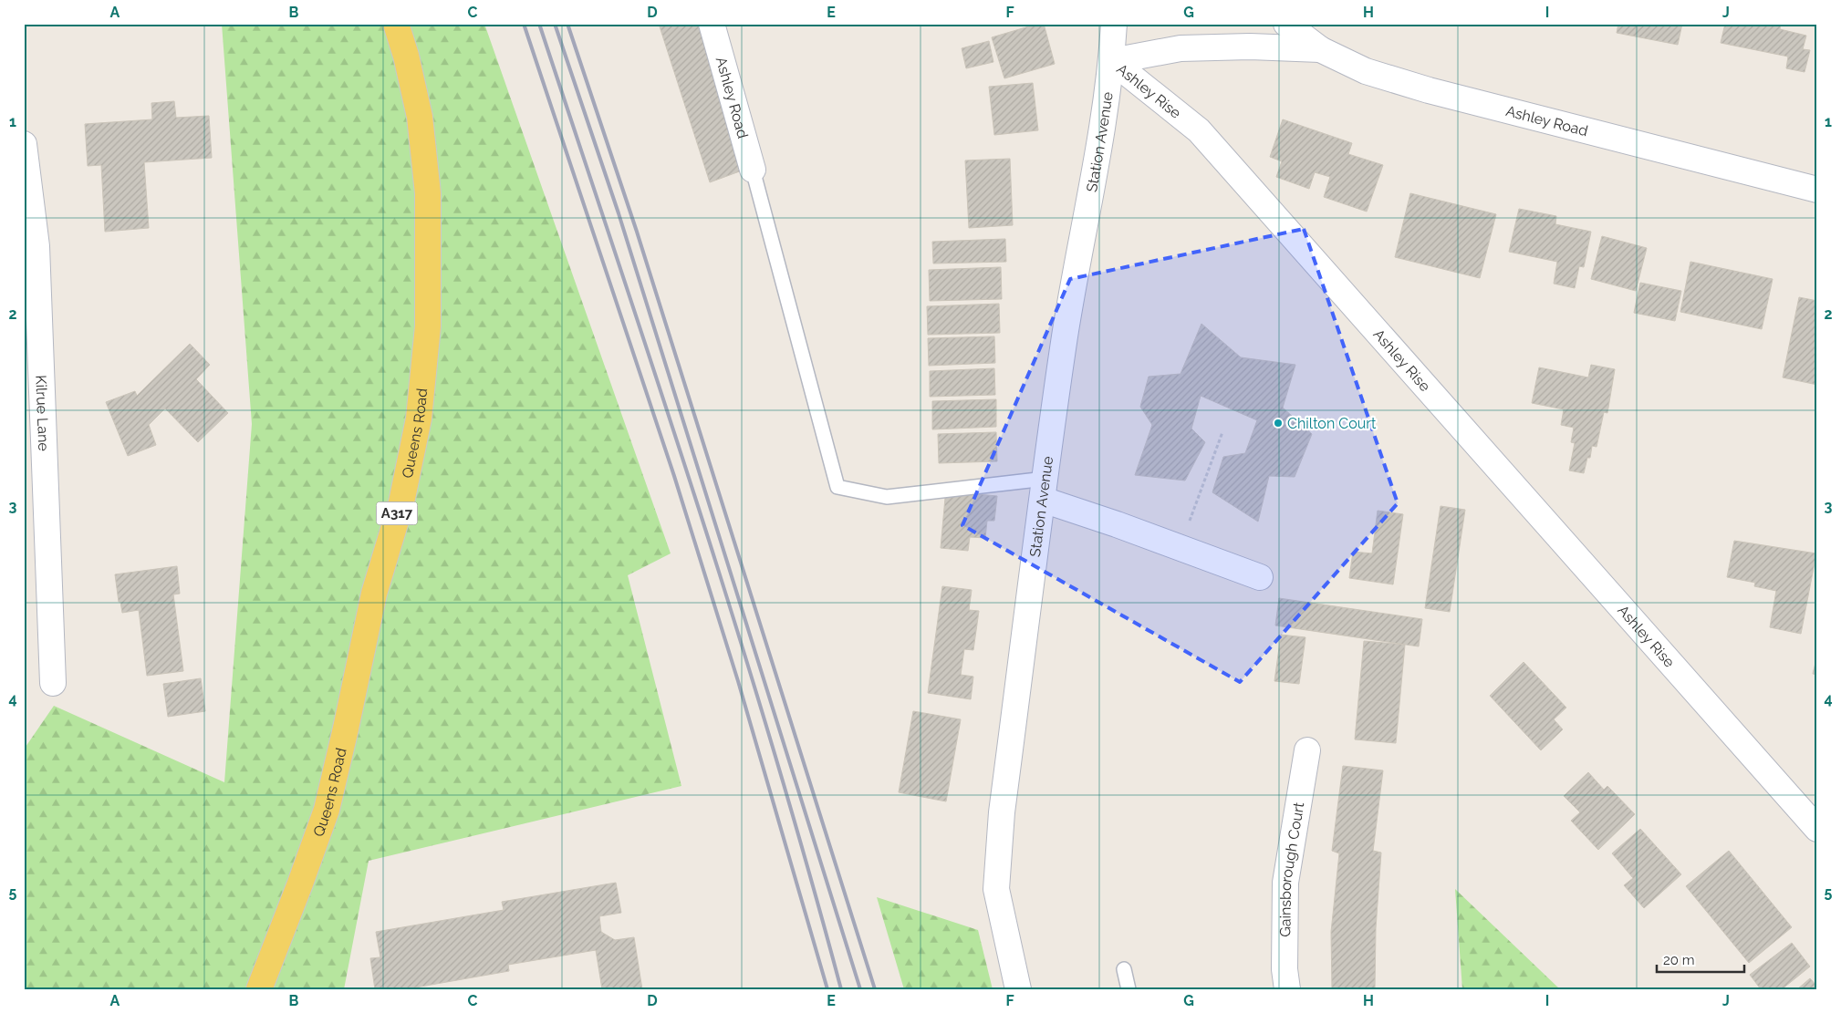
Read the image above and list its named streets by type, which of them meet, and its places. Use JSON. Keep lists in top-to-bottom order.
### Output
{
  "streets": {
    "main road": ["Queens Road", "A317"],
    "street": [
      "Ashley Rise",
      "Ashley Road",
      "Station Avenue",
      "Kilrue Lane",
      "Gainsborough Court"
    ]
  },
  "crossings": [
    ["Ashley Rise", "Ashley Road"],
    ["Ashley Rise", "Station Avenue"]
  ],
  "places": ["Chilton Court"],
  "scale_bar": "20 m",
  "grid": {
    "columns": [
      "A",
      "B",
      "C",
      "D",
      "E",
      "F",
      "G",
      "H",
      "I",
      "J"
    ],
    "rows": [
      "1",
      "2",
      "3",
      "4",
      "5"
    ]
  }
}
